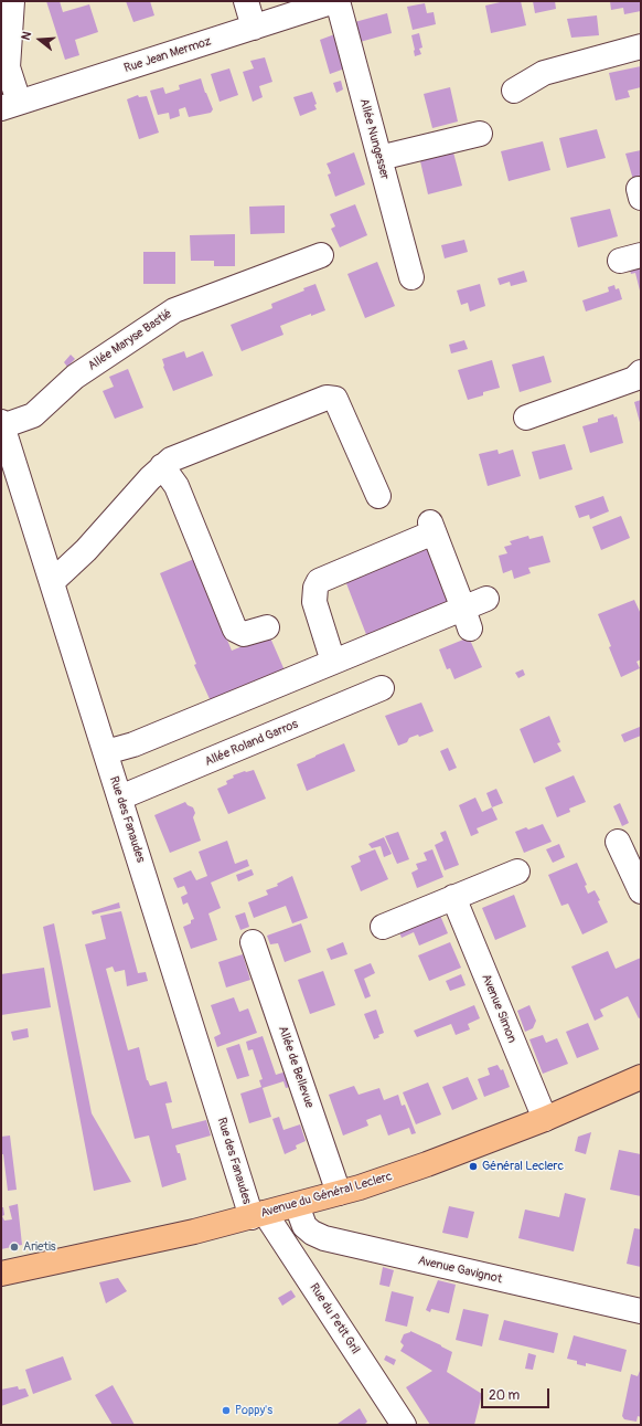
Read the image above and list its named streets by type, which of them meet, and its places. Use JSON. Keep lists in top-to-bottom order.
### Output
{
  "streets": {
    "main road": ["Avenue du Général Leclerc"],
    "street": [
      "Rue Jean Mermoz",
      "Allée Nungesser",
      "Allée Maryse Bastié",
      "Allée Roland Garros",
      "Rue des Fanaudes",
      "Avenue Simon",
      "Allée de Bellevue",
      "Avenue Gavignot",
      "Rue du Petit Gril"
    ]
  },
  "crossings": [
    ["Rue Jean Mermoz", "Allée Nungesser"],
    ["Allée Maryse Bastié", "Rue des Fanaudes"],
    ["Allée Roland Garros", "Rue des Fanaudes"],
    ["Rue des Fanaudes", "Avenue du Général Leclerc"],
    ["Rue des Fanaudes", "Rue du Petit Gril"],
    ["Avenue Simon", "Avenue du Général Leclerc"],
    ["Allée de Bellevue", "Avenue du Général Leclerc"],
    ["Avenue du Général Leclerc", "Avenue Gavignot"],
    ["Avenue du Général Leclerc", "Rue du Petit Gril"]
  ],
  "places": ["Général Leclerc", "Arietis", "Poppy's"],
  "scale_bar": "20 m",
  "north": "left"
}
